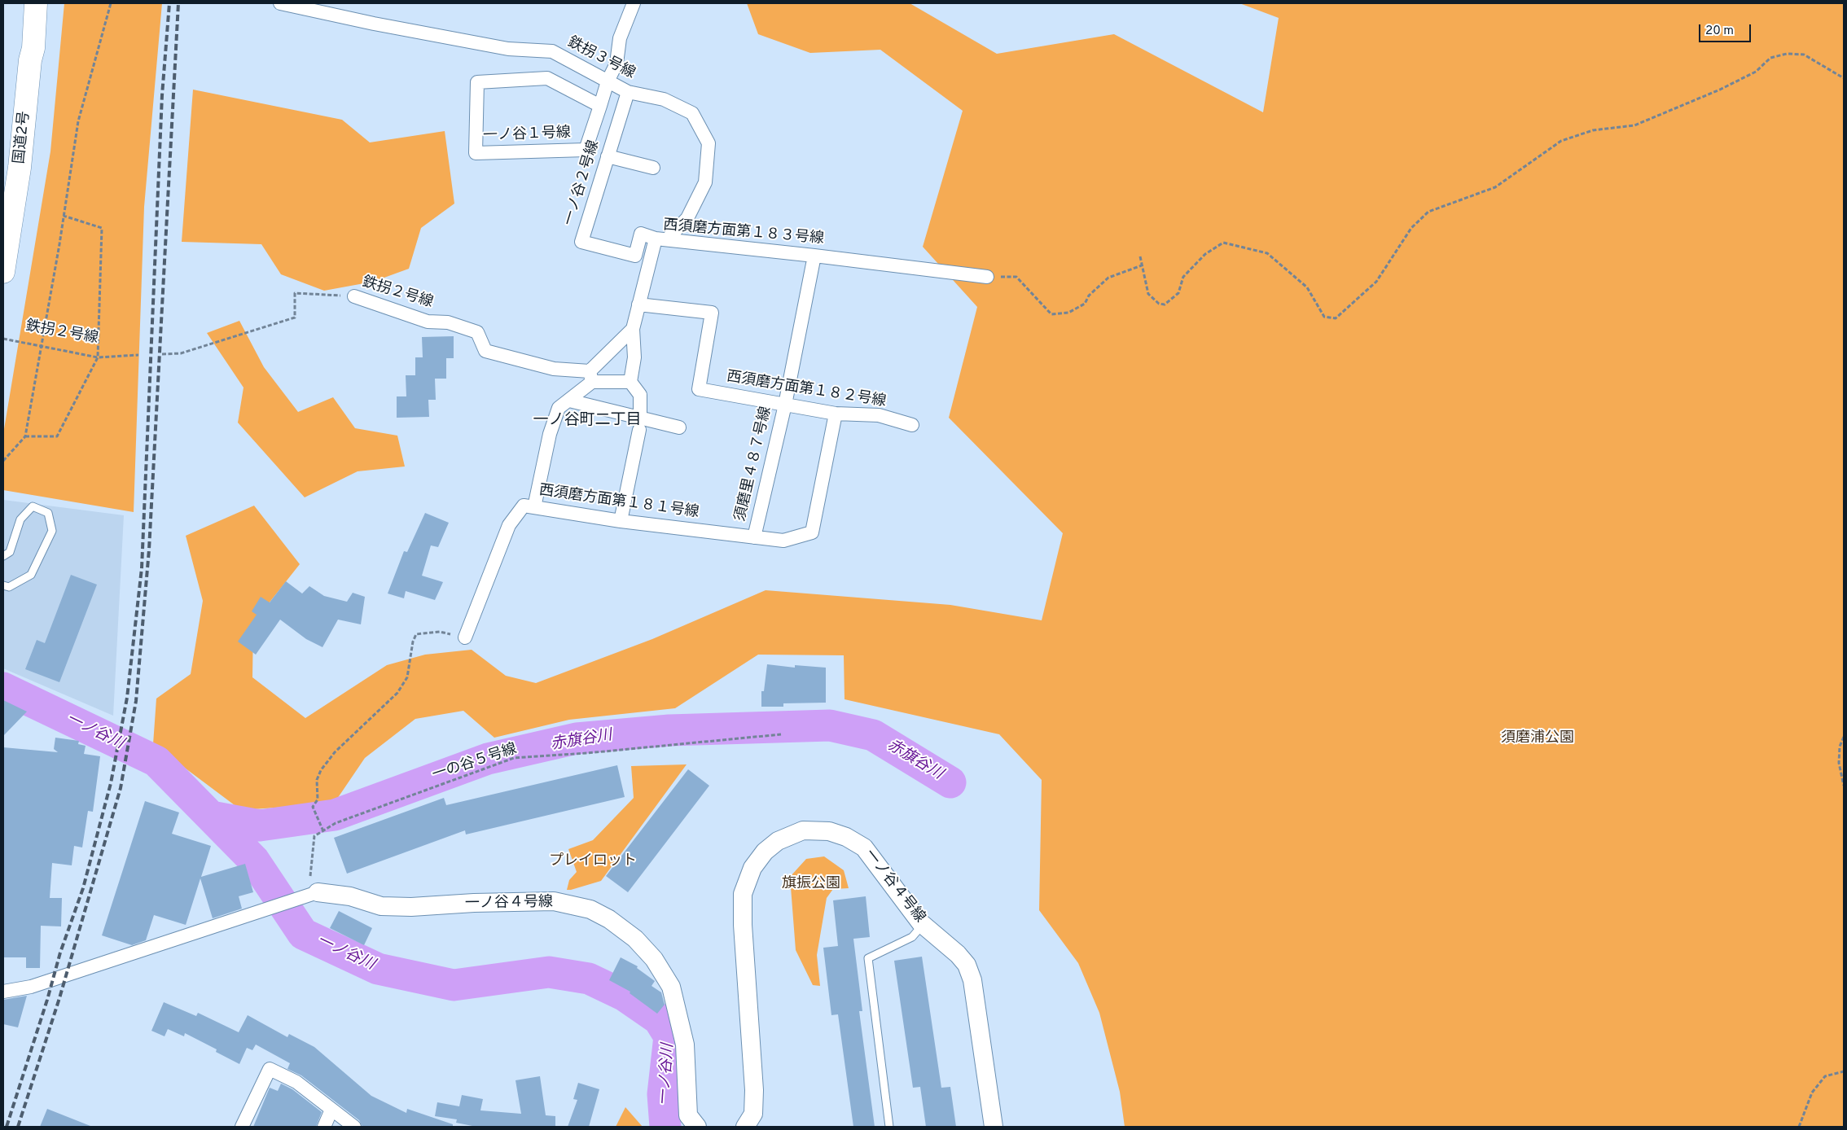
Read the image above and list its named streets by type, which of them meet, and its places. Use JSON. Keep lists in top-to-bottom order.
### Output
{
  "streets": {
    "highway": ["国道2号"],
    "street": [
      "鉄拐３号線",
      "一ノ谷１号線",
      "一ノ谷２号線",
      "西須磨方面第１８３号線",
      "鉄拐２号線",
      "西須磨方面第１８２号線",
      "須磨里４８７号線",
      "西須磨方面第１８１号線",
      "一ノ谷４号線"
    ],
    "path": ["一の谷５号線"]
  },
  "crossings": [
    ["鉄拐３号線", "一ノ谷１号線"],
    ["鉄拐３号線", "一ノ谷２号線"],
    ["鉄拐３号線", "西須磨方面第１８３号線"],
    ["一ノ谷２号線", "西須磨方面第１８３号線"],
    ["西須磨方面第１８３号線", "西須磨方面第１８２号線"],
    ["西須磨方面第１８３号線", "須磨里４８７号線"],
    ["西須磨方面第１８２号線", "須磨里４８７号線"],
    ["西須磨方面第１８２号線", "西須磨方面第１８１号線"],
    ["須磨里４８７号線", "西須磨方面第１８１号線"]
  ],
  "districts": ["一ノ谷町二丁目"],
  "water": ["一ノ谷川", "赤旗谷川"],
  "parks": ["須磨浦公園", "プレイロット", "旗振公園"],
  "scale_bar": "20 m"
}
